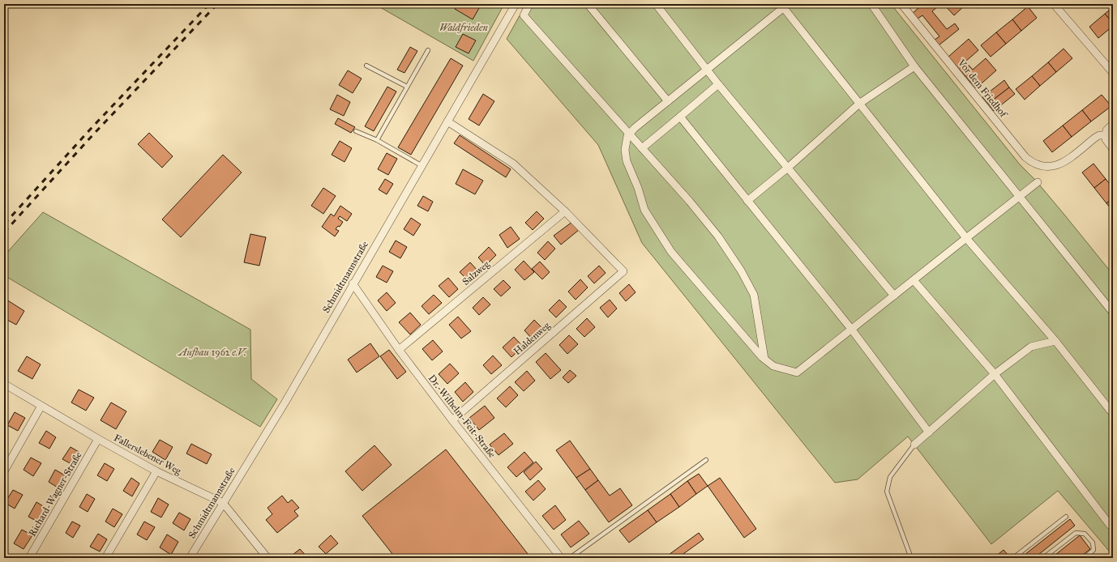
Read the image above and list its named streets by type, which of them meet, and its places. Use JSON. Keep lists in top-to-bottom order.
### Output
{
  "streets": {
    "street": [
      "Vor dem Friedhof",
      "Salzweg",
      "Schmidtmannstraße",
      "Haldenweg",
      "Dr.-Wilhelm-Feit-Straße",
      "Fallerslebener Weg",
      "Richard-Wagner-Straße"
    ]
  },
  "crossings": [
    ["Salzweg", "Haldenweg"],
    ["Salzweg", "Dr.-Wilhelm-Feit-Straße"],
    ["Schmidtmannstraße", "Dr.-Wilhelm-Feit-Straße"],
    ["Schmidtmannstraße", "Fallerslebener Weg"],
    ["Haldenweg", "Dr.-Wilhelm-Feit-Straße"],
    ["Fallerslebener Weg", "Richard-Wagner-Straße"]
  ],
  "parks": ["Waldfrieden", "Aufbau 1962 e.V."]
}
